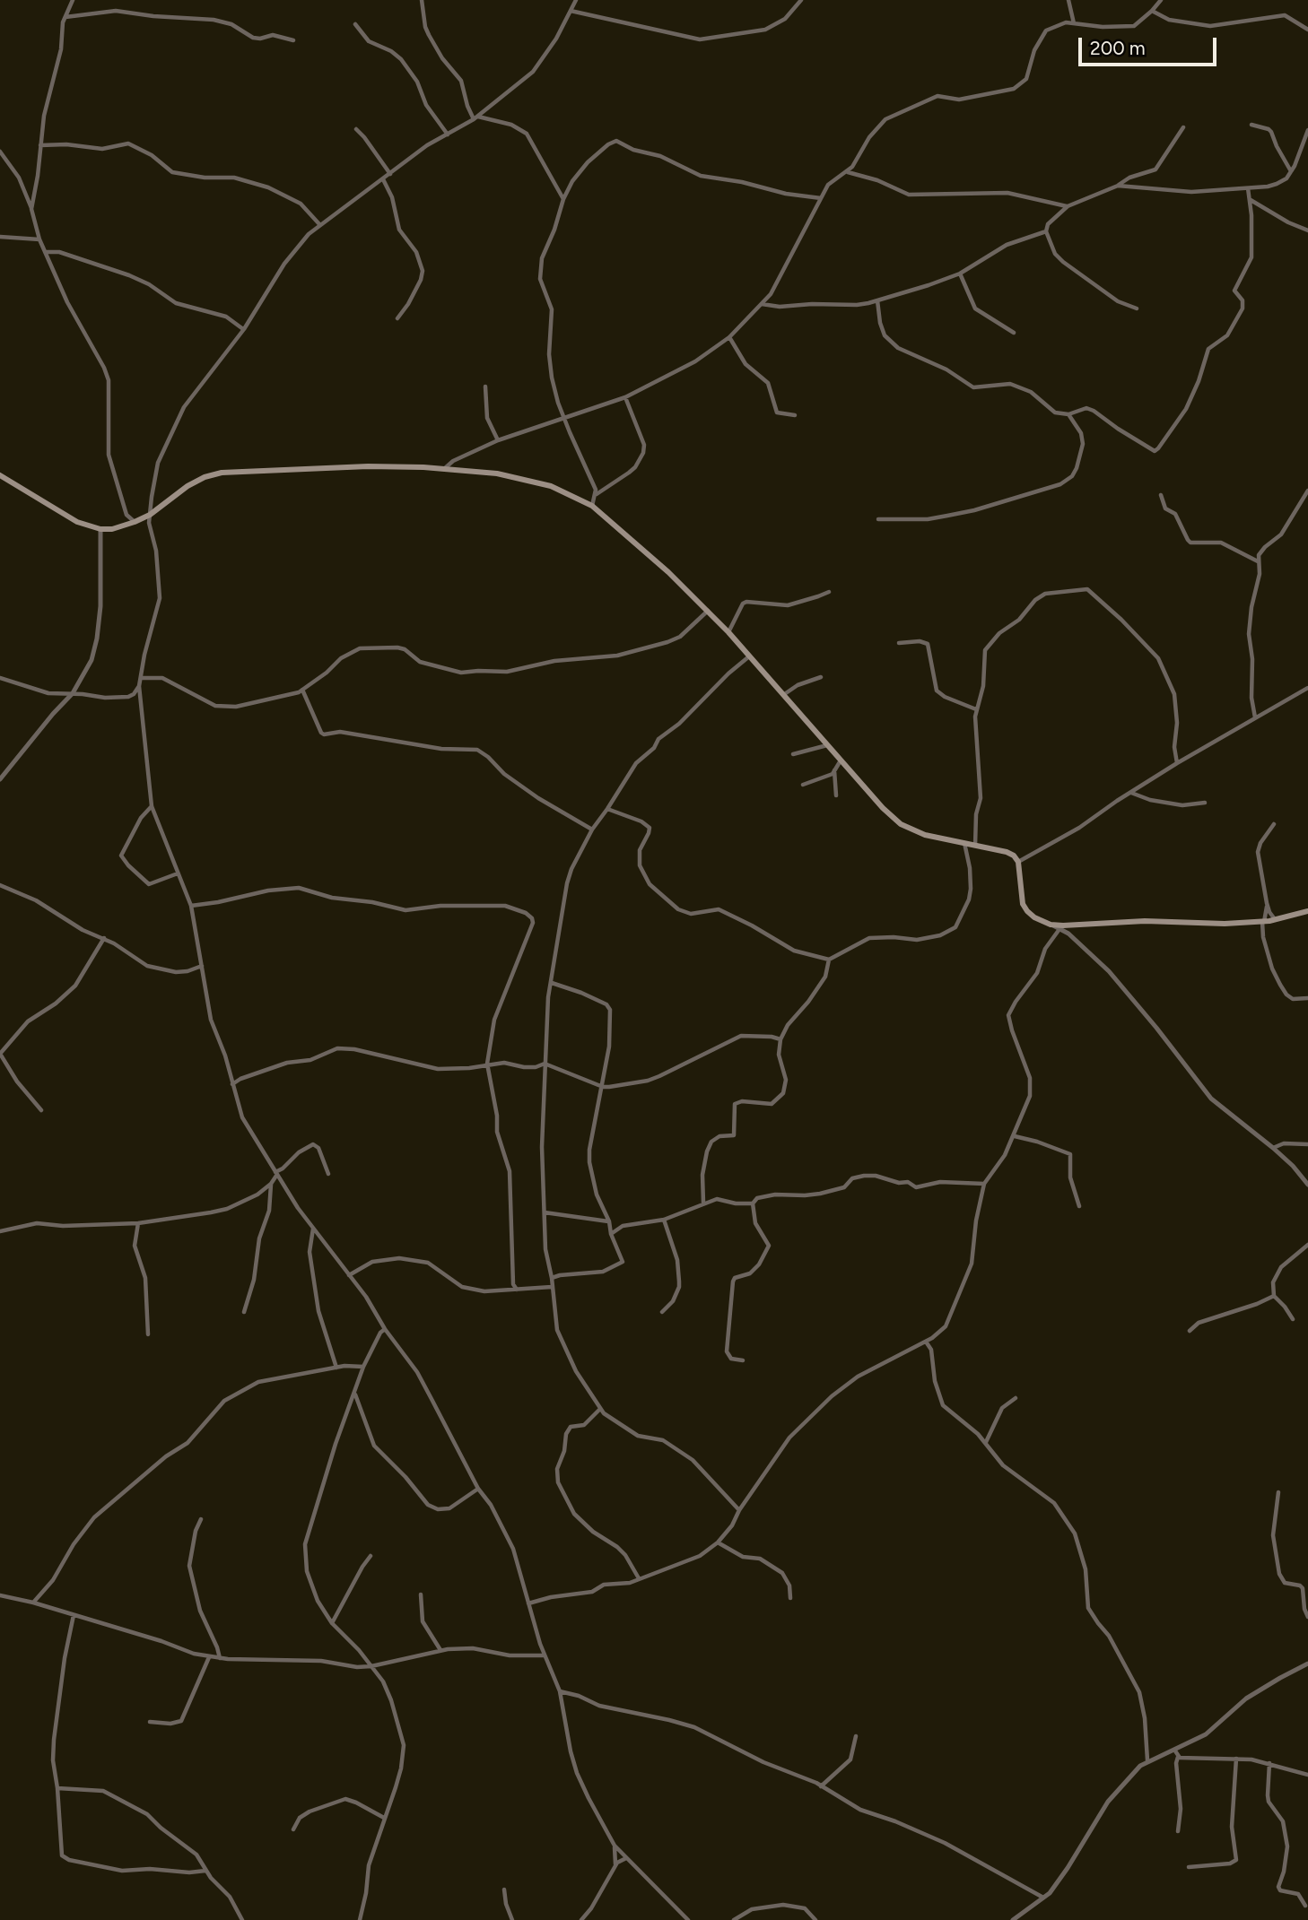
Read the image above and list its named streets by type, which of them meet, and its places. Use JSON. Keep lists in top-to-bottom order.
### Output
{
  "scale_bar": "200 m"
}
